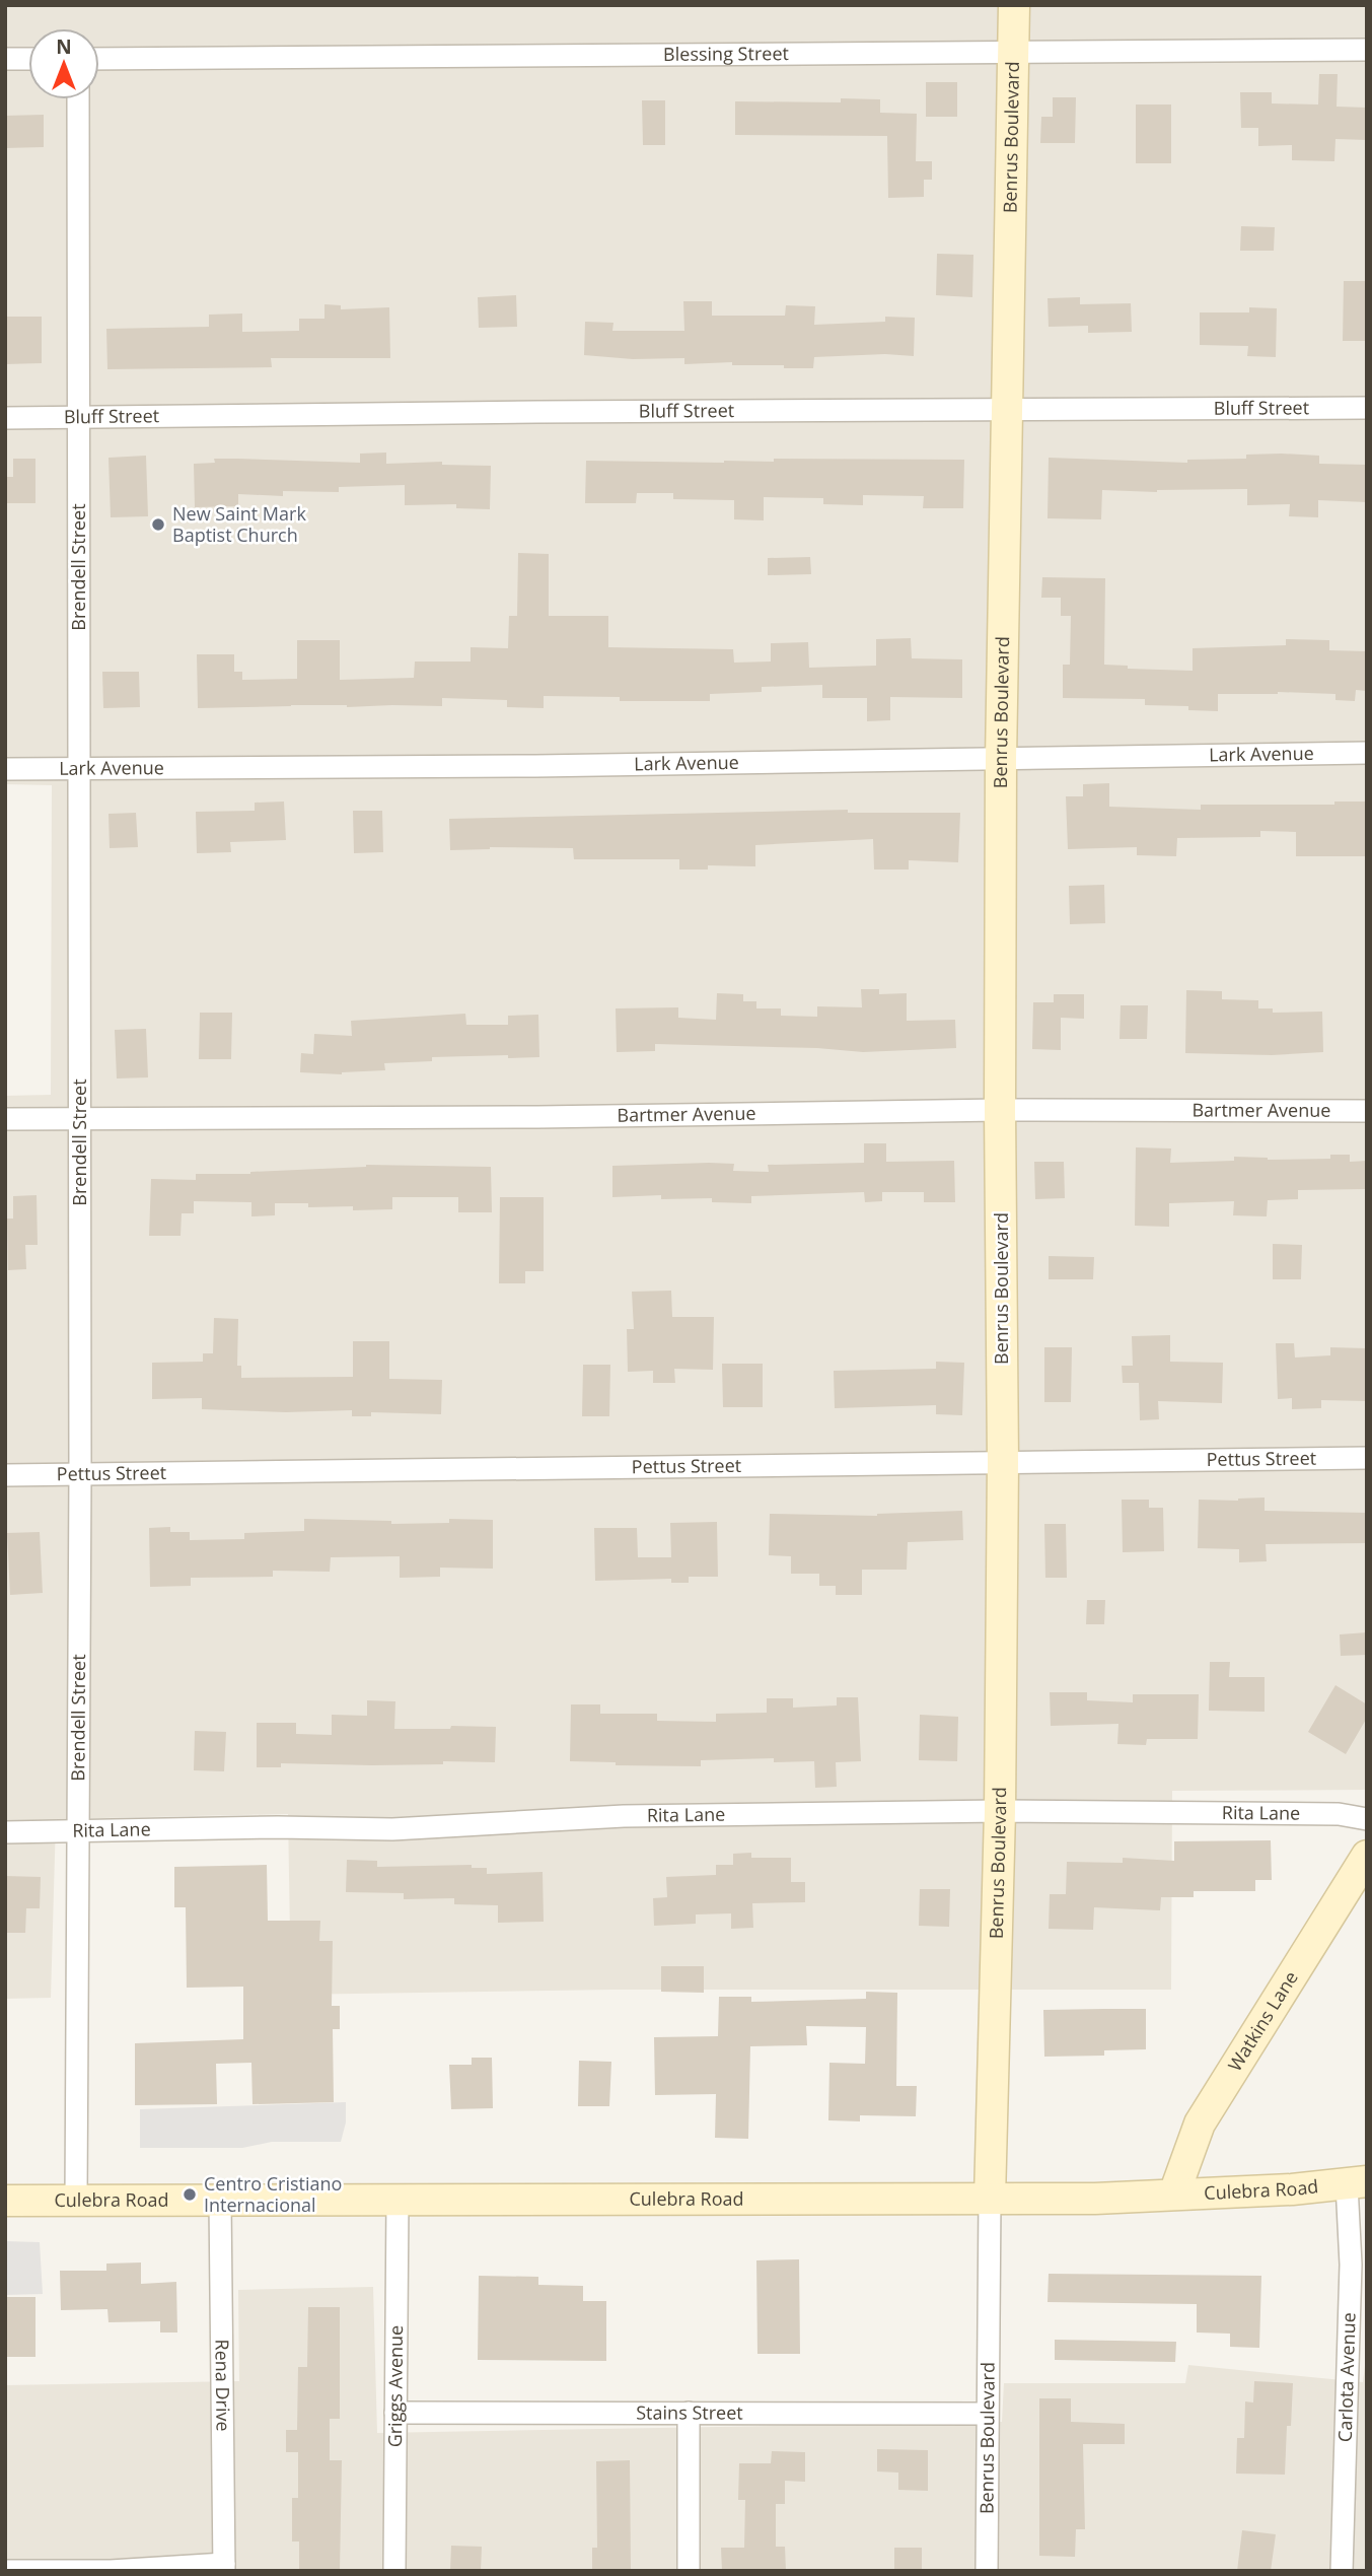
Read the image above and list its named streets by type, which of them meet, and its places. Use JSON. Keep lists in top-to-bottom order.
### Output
{
  "streets": {
    "street": [
      "Blessing Street",
      "Benrus Boulevard",
      "Bluff Street",
      "Brendell Street",
      "Lark Avenue",
      "Bartmer Avenue",
      "Pettus Street",
      "Rita Lane",
      "Watkins Lane",
      "Culebra Road",
      "Carlota Avenue",
      "Rena Drive",
      "Griggs Avenue",
      "Stains Street"
    ]
  },
  "crossings": [
    ["Blessing Street", "Benrus Boulevard"],
    ["Benrus Boulevard", "Bluff Street"],
    ["Benrus Boulevard", "Lark Avenue"],
    ["Benrus Boulevard", "Bartmer Avenue"],
    ["Benrus Boulevard", "Pettus Street"],
    ["Benrus Boulevard", "Rita Lane"],
    ["Benrus Boulevard", "Culebra Road"],
    ["Benrus Boulevard", "Stains Street"],
    ["Bluff Street", "Brendell Street"],
    ["Brendell Street", "Lark Avenue"],
    ["Brendell Street", "Bartmer Avenue"],
    ["Brendell Street", "Pettus Street"],
    ["Brendell Street", "Rita Lane"],
    ["Brendell Street", "Culebra Road"],
    ["Watkins Lane", "Culebra Road"],
    ["Culebra Road", "Carlota Avenue"],
    ["Culebra Road", "Rena Drive"],
    ["Culebra Road", "Griggs Avenue"],
    ["Griggs Avenue", "Stains Street"]
  ],
  "places": ["New Saint Mark Baptist Church", "Centro Cristiano Internacional"],
  "north": "top"
}
